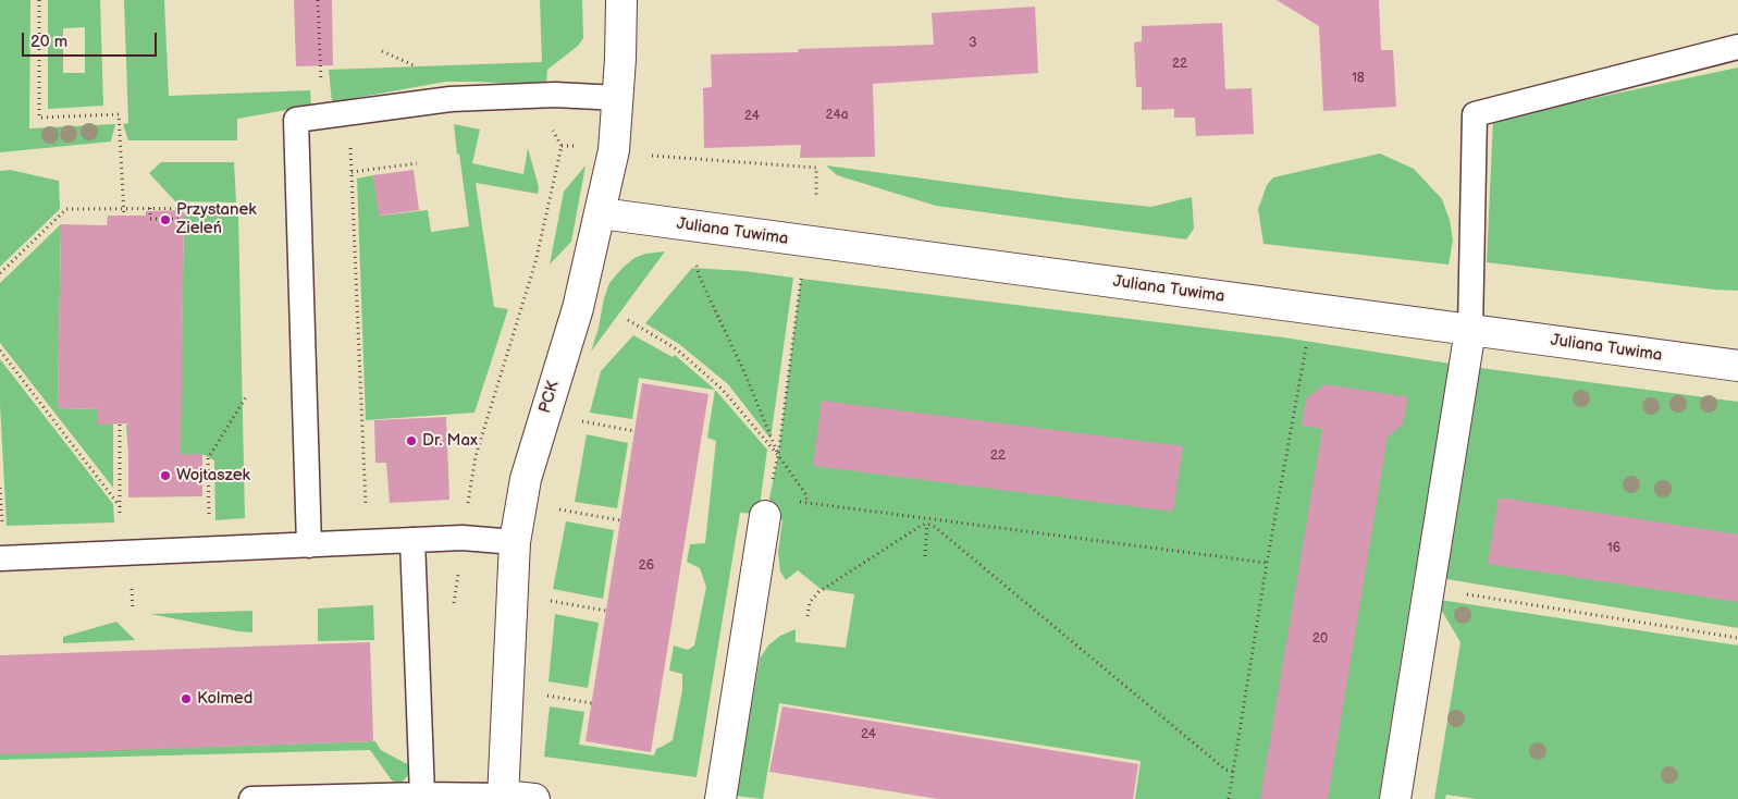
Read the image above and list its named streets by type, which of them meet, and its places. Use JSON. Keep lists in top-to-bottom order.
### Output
{
  "streets": {
    "street": ["Juliana Tuwima", "PCK"]
  },
  "crossings": [
    ["Juliana Tuwima", "PCK"]
  ],
  "places": [
    "Przystanek Zieleń",
    "Dr. Max",
    "Wojtaszek",
    "Kolmed"
  ],
  "house_numbers": [
    "3",
    "22",
    "18",
    "24a",
    "24",
    "22",
    "16",
    "26",
    "20",
    "24"
  ],
  "scale_bar": "20 m"
}
